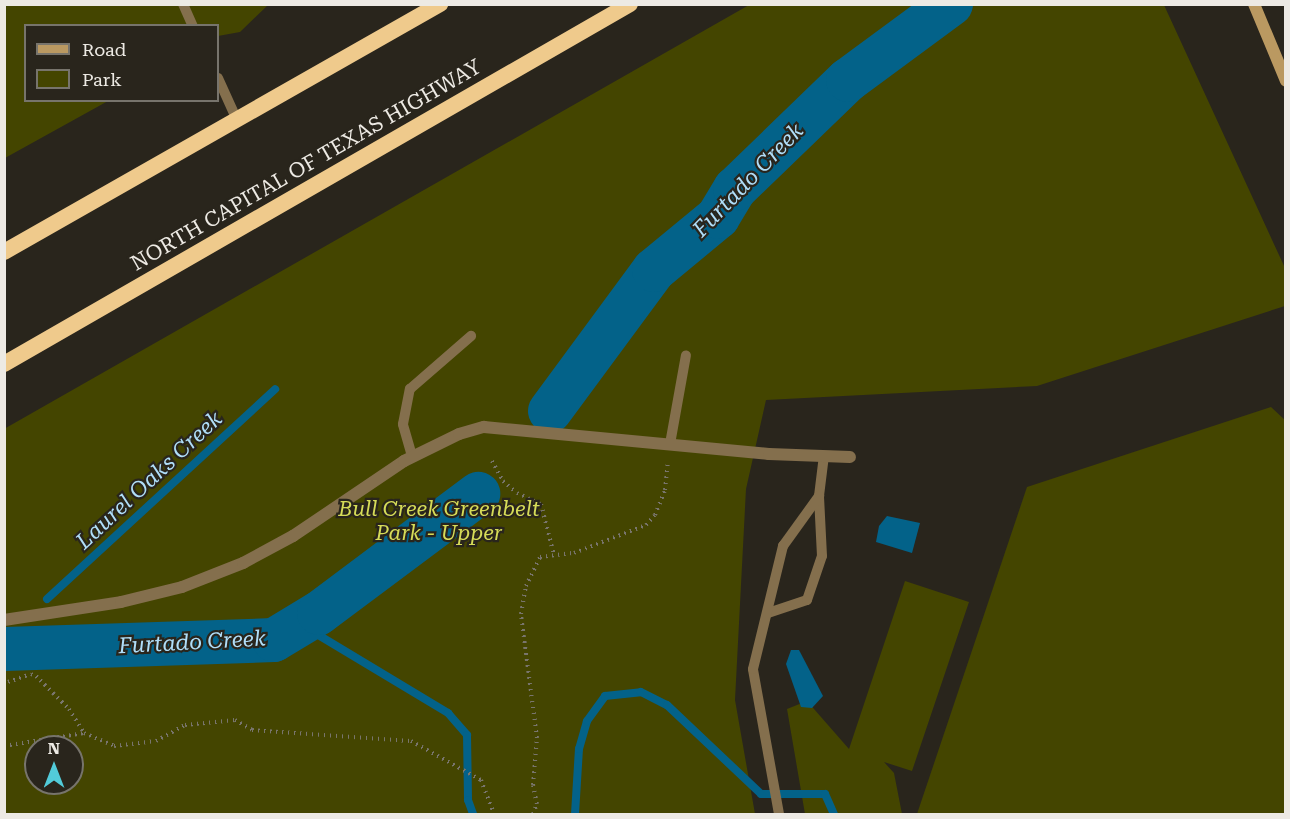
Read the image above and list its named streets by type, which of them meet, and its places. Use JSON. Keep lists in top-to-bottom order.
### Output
{
  "streets": {
    "highway": ["NORTH CAPITAL OF TEXAS HIGHWAY"]
  },
  "water": ["Furtado Creek", "Laurel Oaks Creek"],
  "parks": ["Bull Creek Greenbelt Park - Upper"],
  "legend": ["Road", "Park"],
  "north": "top"
}
